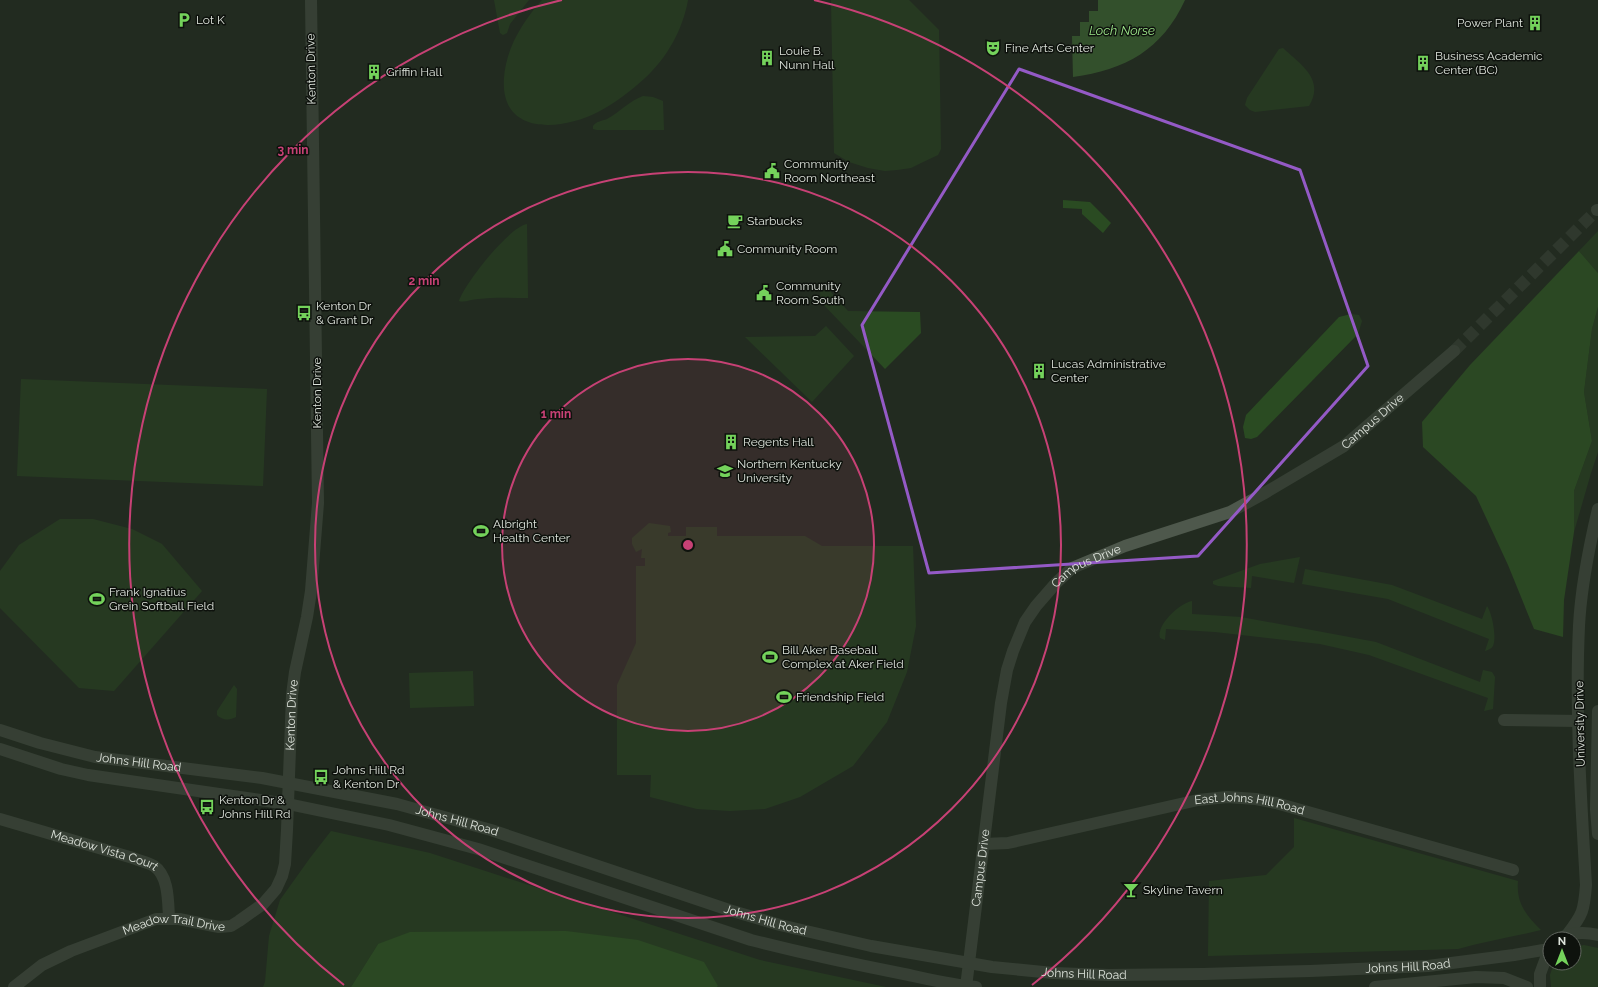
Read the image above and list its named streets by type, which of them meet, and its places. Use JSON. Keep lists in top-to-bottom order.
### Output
{
  "streets": {
    "street": [
      "Kenton Drive",
      "Campus Drive",
      "University Drive",
      "Johns Hill Road",
      "East Johns Hill Road",
      "Meadow Vista Court",
      "Meadow Trail Drive"
    ]
  },
  "crossings": [
    ["Kenton Drive", "Johns Hill Road"],
    ["Kenton Drive", "Meadow Trail Drive"],
    ["Campus Drive", "Johns Hill Road"],
    ["Campus Drive", "East Johns Hill Road"],
    ["Johns Hill Road", "Meadow Trail Drive"],
    ["Meadow Vista Court", "Meadow Trail Drive"]
  ],
  "water": ["Loch Norse"],
  "places": {
    "parking": ["Lot K"],
    "building": [
      "Power Plant",
      "Louie B. Nunn Hall",
      "Business Academic Center (BC)",
      "Griffin Hall",
      "Lucas Administrative Center",
      "Regents Hall"
    ],
    "theatre": ["Fine Arts Center"],
    "public building": ["Community Room Northeast", "Community Room", "Community Room South"],
    "cafe": ["Starbucks"],
    "bus stop": ["Kenton Dr & Grant Dr", "Johns Hill Rd & Kenton Dr", "Kenton Dr & Johns Hill Rd"],
    "school or university": ["Northern Kentucky University"],
    "sports": [
      "Albright Health Center",
      "Frank Ignatius Grein Softball Field",
      "Bill Aker Baseball Complex at Aker Field",
      "Friendship Field"
    ],
    "bar": ["Skyline Tavern"]
  },
  "north": "top",
  "rings": ["3 min", "2 min", "1 min"]
}
